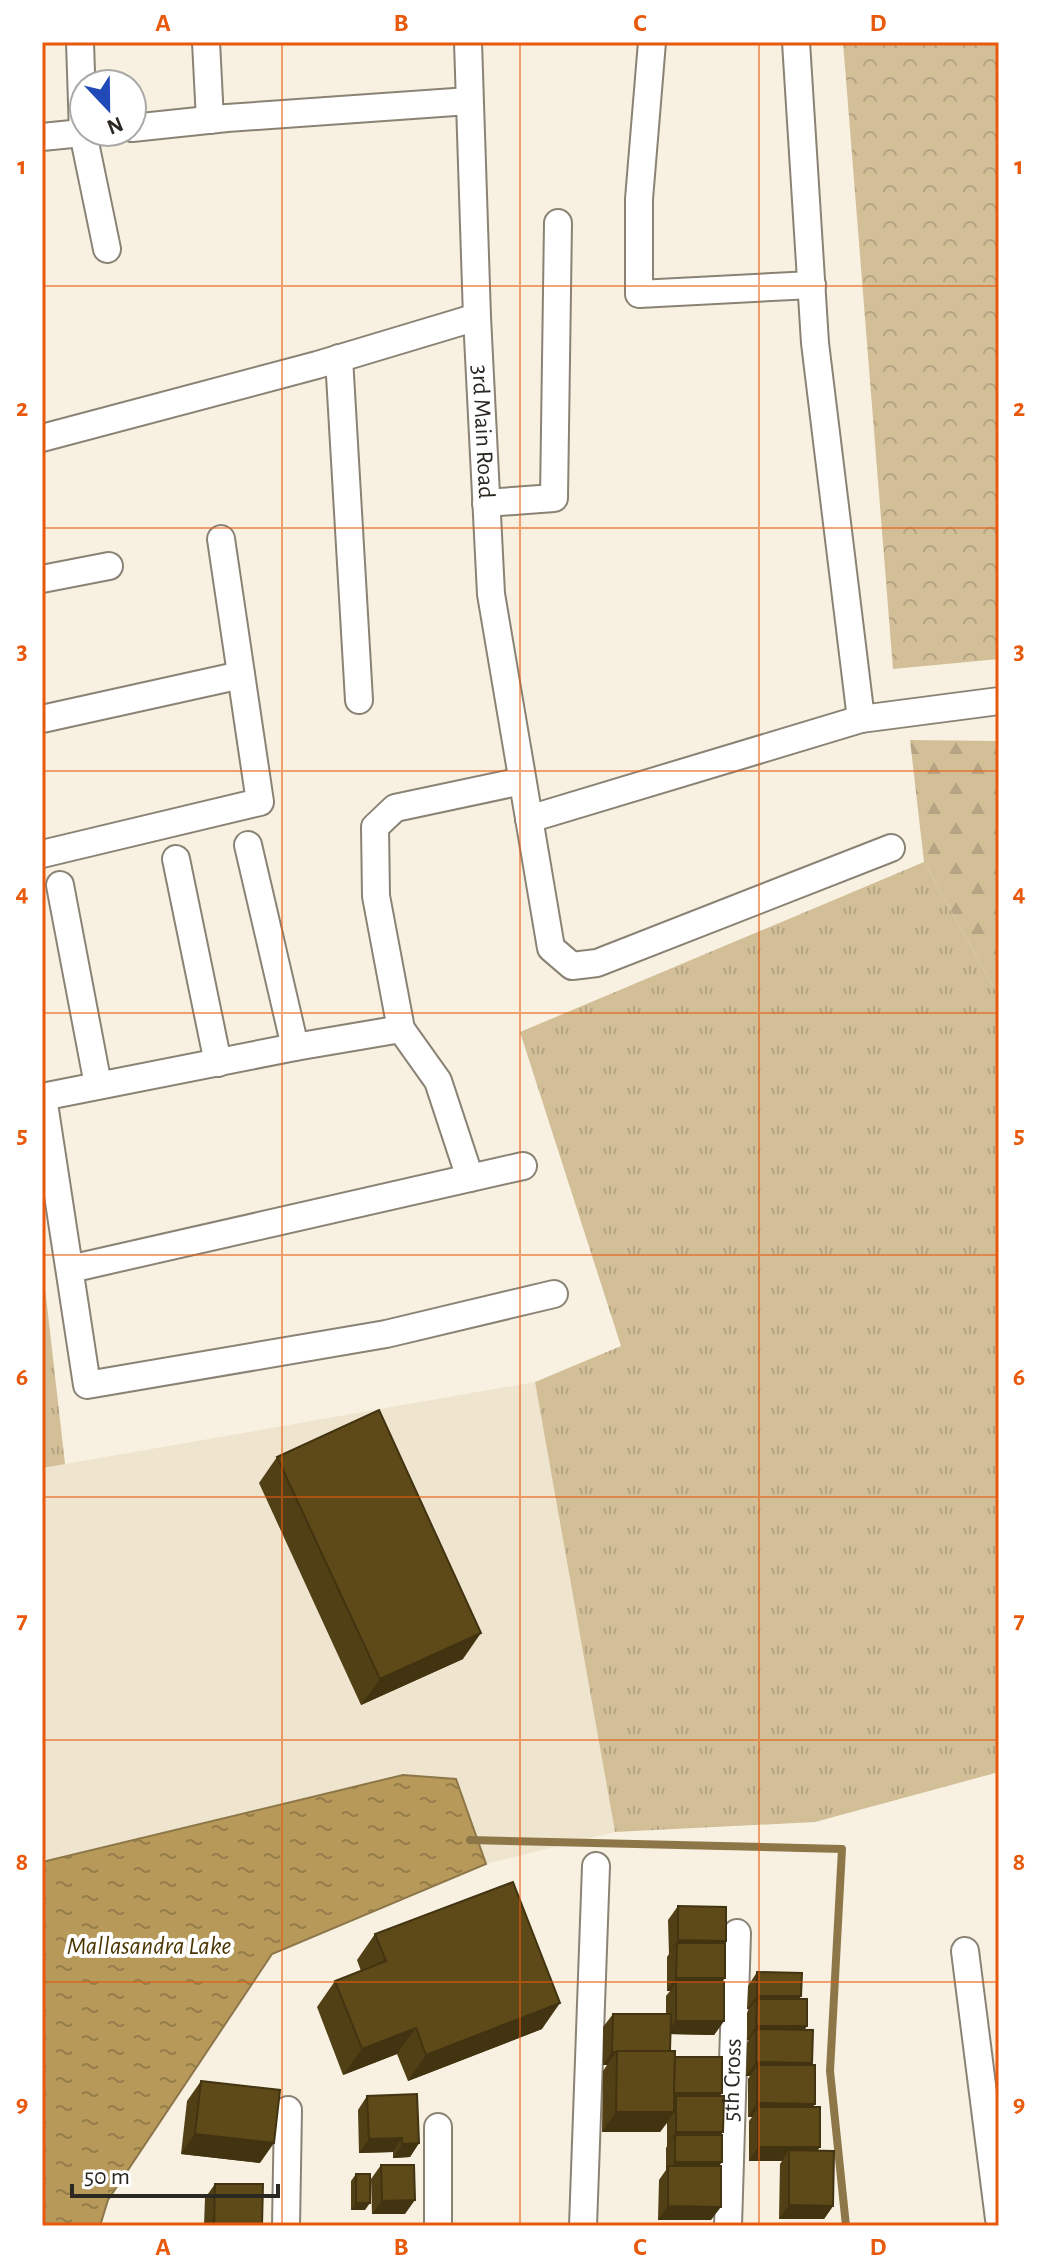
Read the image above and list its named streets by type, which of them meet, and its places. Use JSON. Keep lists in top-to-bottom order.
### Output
{
  "streets": {
    "street": ["3rd Main Road", "5th Cross"]
  },
  "water": ["Mallasandra Lake"],
  "scale_bar": "50 m",
  "north": "bottom",
  "grid": {
    "columns": [
      "A",
      "B",
      "C",
      "D"
    ],
    "rows": [
      "1",
      "2",
      "3",
      "4",
      "5",
      "6",
      "7",
      "8",
      "9"
    ]
  }
}
